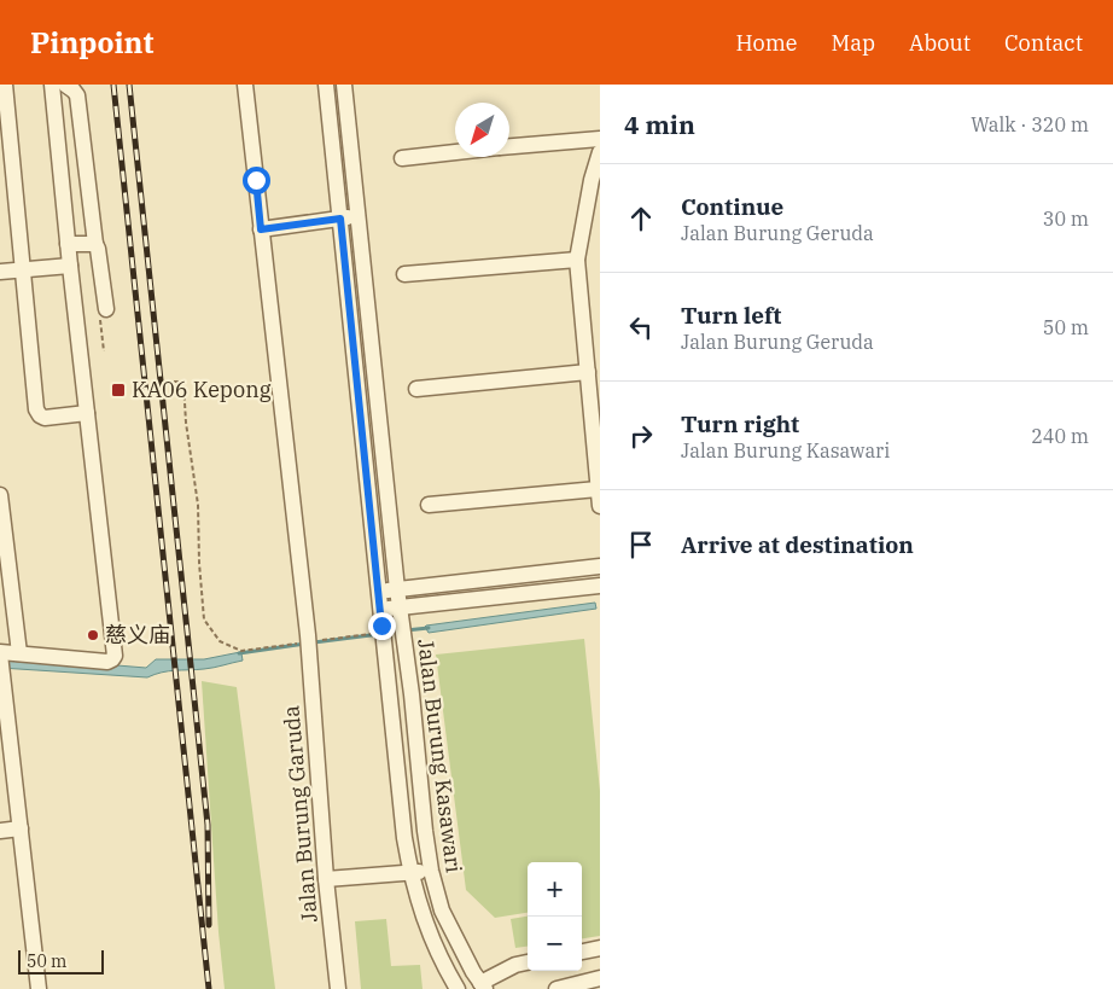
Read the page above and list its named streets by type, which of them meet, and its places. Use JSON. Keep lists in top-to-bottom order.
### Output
{
  "streets": {
    "street": ["Jalan Burung Kasawari", "Jalan Burung Garuda"]
  },
  "places": {
    "transit": ["KA06 Kepong"],
    "other": ["慈义庙"]
  },
  "scale_bar": "50 m",
  "north": "bottom left",
  "page": {
    "header": "Pinpoint",
    "nav": [
      "Home",
      "Map",
      "About",
      "Contact"
    ],
    "heading": ["4 min", "Walk · 320 m"],
    "list": [
      ["Continue", "Jalan Burung Geruda", "30 m"],
      ["Turn left", "Jalan Burung Geruda", "50 m"],
      ["Turn right", "Jalan Burung Kasawari", "240 m"],
      "Arrive at destination"
    ],
    "map_buttons": ["+", "−"],
    "scale": "50 m"
  }
}
